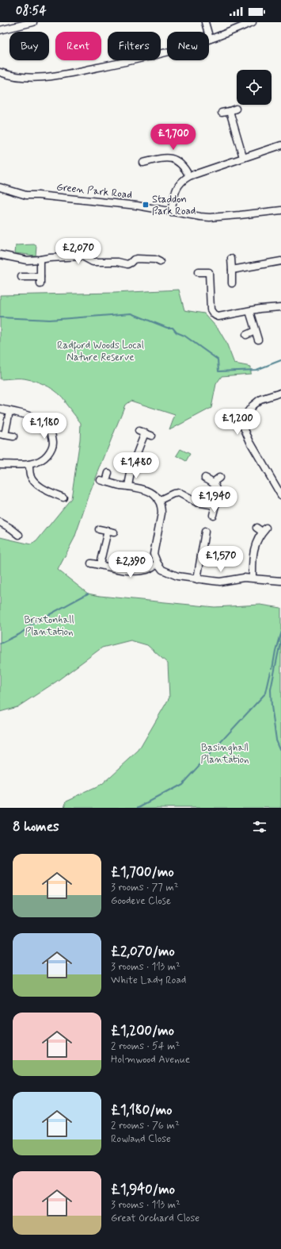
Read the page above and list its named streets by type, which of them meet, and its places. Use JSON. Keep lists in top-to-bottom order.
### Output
{
  "streets": {
    "street": ["Green Park Road"]
  },
  "parks": ["Radford Woods Local Nature Reserve", "Brixtonhall Plantation", "Basinghall Plantation"],
  "places": {
    "transit": ["Staddon Park Road"]
  },
  "page": {
    "status": "08:54",
    "chip": [
      "Buy",
      "Rent",
      "Filters",
      "New"
    ],
    "price": [
      "£1,700",
      "£2,070",
      "£1,200",
      "£1,180",
      "£1,480",
      "£1,940",
      "£1,570",
      "£2,390"
    ],
    "heading": "8 homes",
    "list": [
      {
        "name": "£1,700/mo",
        "note": "3 rooms · 77 m² · Goodeve Close"
      },
      {
        "name": "£2,070/mo",
        "note": "3 rooms · 113 m² · White Lady Road"
      },
      {
        "name": "£1,200/mo",
        "note": "2 rooms · 54 m² · Holmwood Avenue"
      },
      {
        "name": "£1,180/mo",
        "note": "2 rooms · 76 m² · Rowland Close"
      },
      {
        "name": "£1,940/mo",
        "note": "3 rooms · 113 m² · Great Orchard Close"
      }
    ]
  }
}
